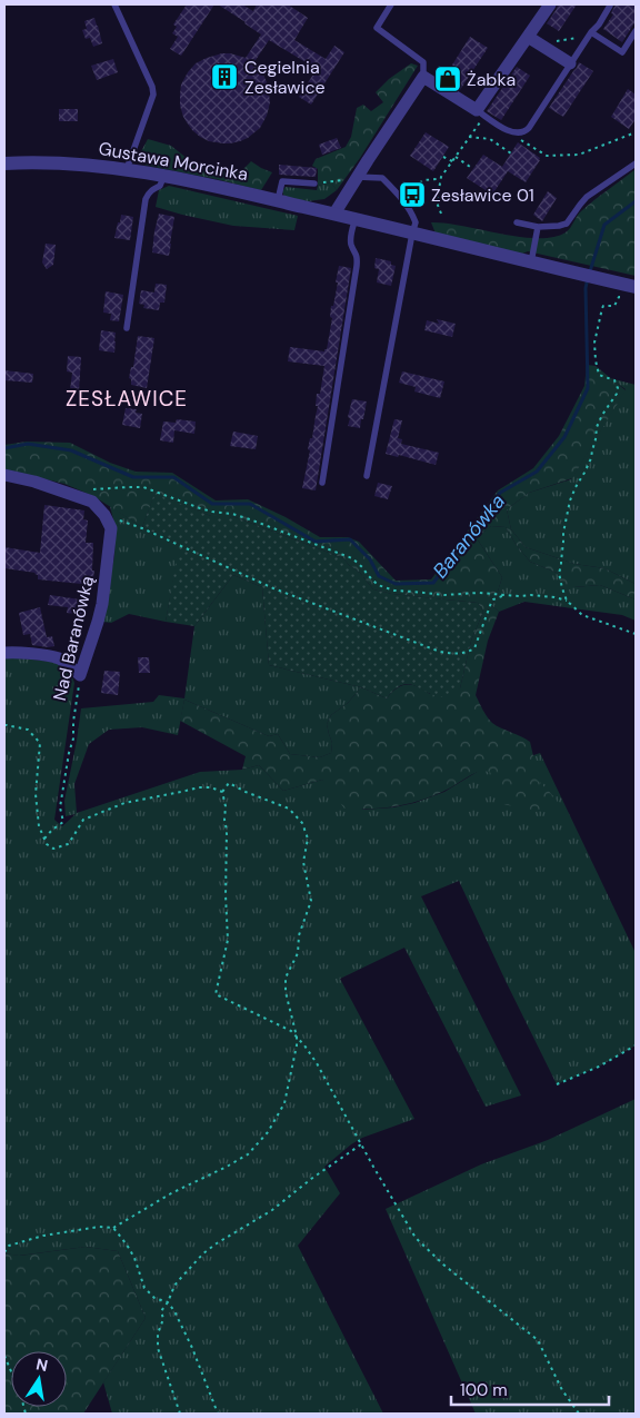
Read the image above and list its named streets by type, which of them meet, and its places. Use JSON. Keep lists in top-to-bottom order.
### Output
{
  "streets": {
    "street": ["Gustawa Morcinka", "Nad Baranówką"]
  },
  "districts": ["ZESŁAWICE"],
  "water": ["Baranówka"],
  "places": {
    "building": ["Cegielnia Zesławice"],
    "shop": ["Żabka"],
    "bus stop": ["Zesławice 01"]
  },
  "scale_bar": "100 m",
  "north": "top"
}
